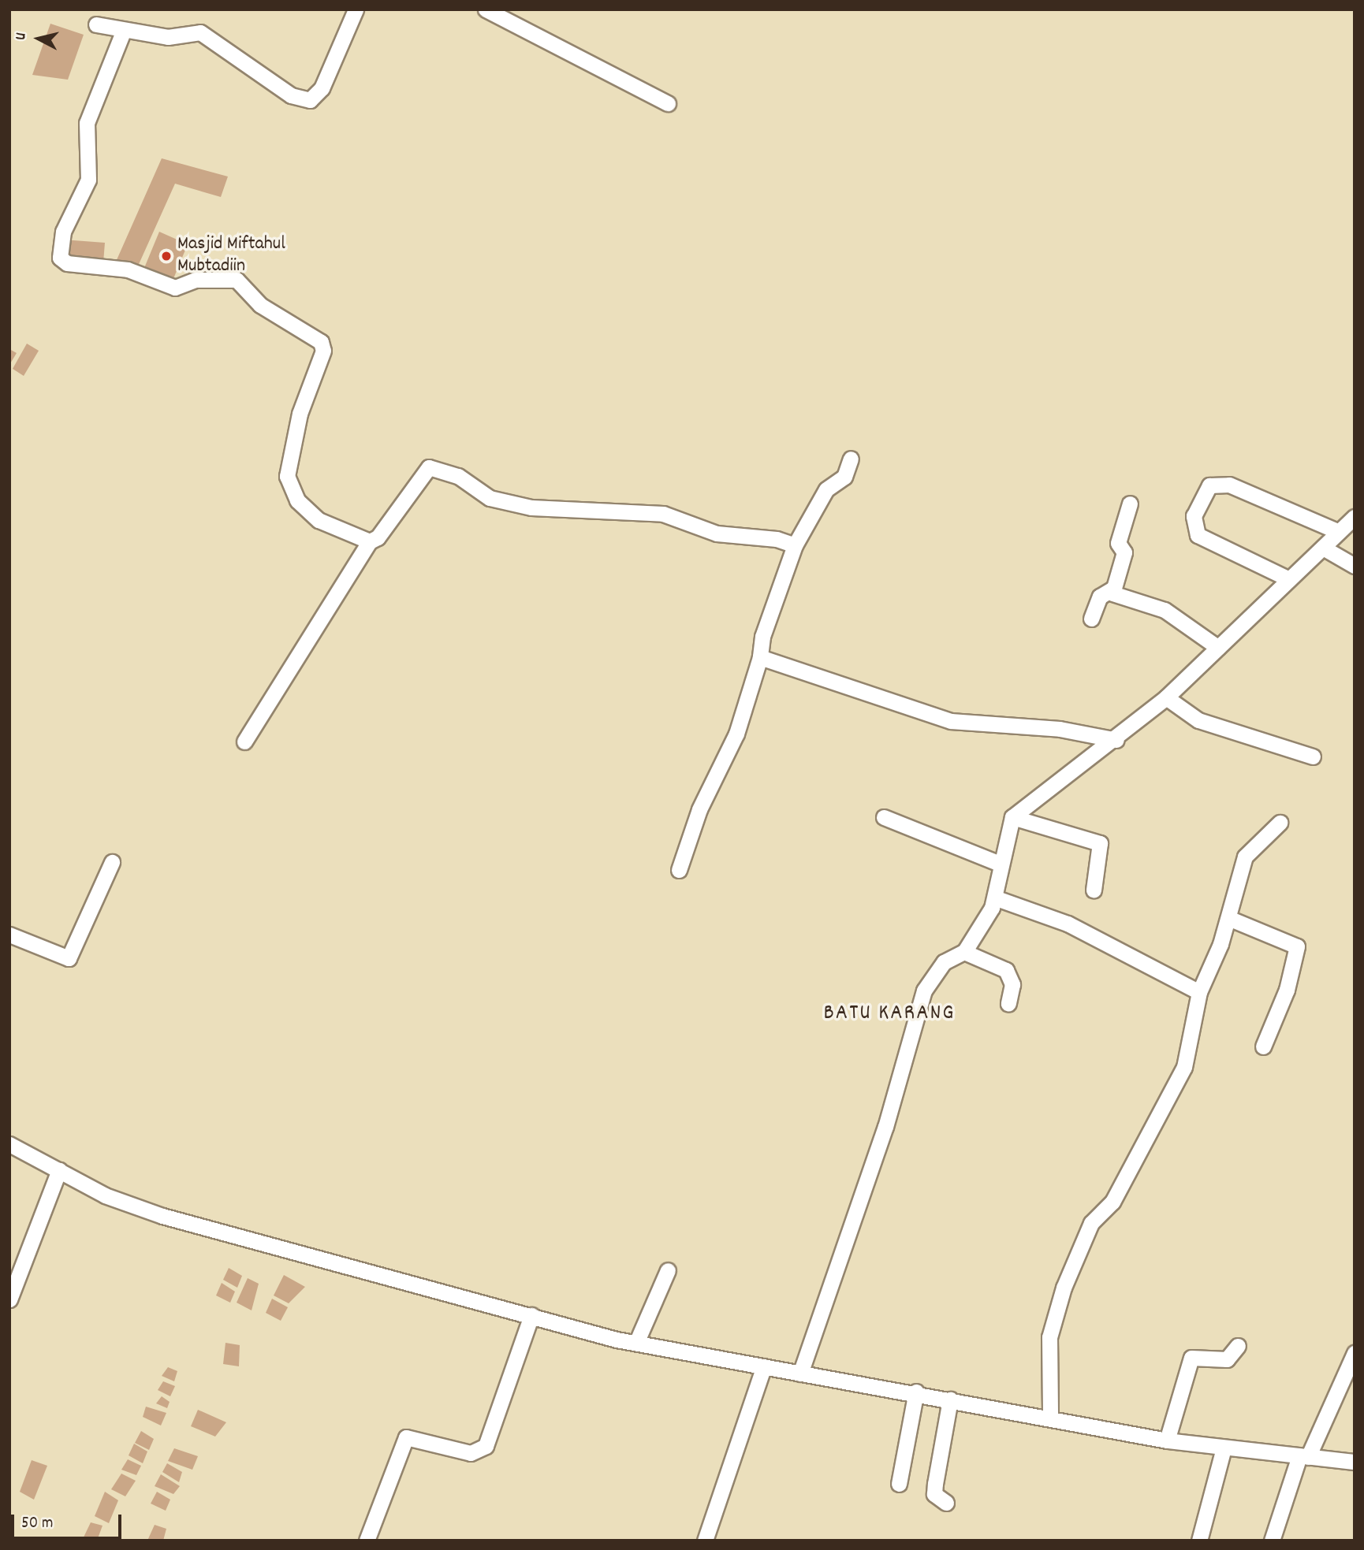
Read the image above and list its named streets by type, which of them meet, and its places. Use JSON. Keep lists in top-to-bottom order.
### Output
{
  "districts": ["BATU KARANG"],
  "places": ["Masjid Miftahul Mubtadiin"],
  "scale_bar": "50 m",
  "north": "left"
}
